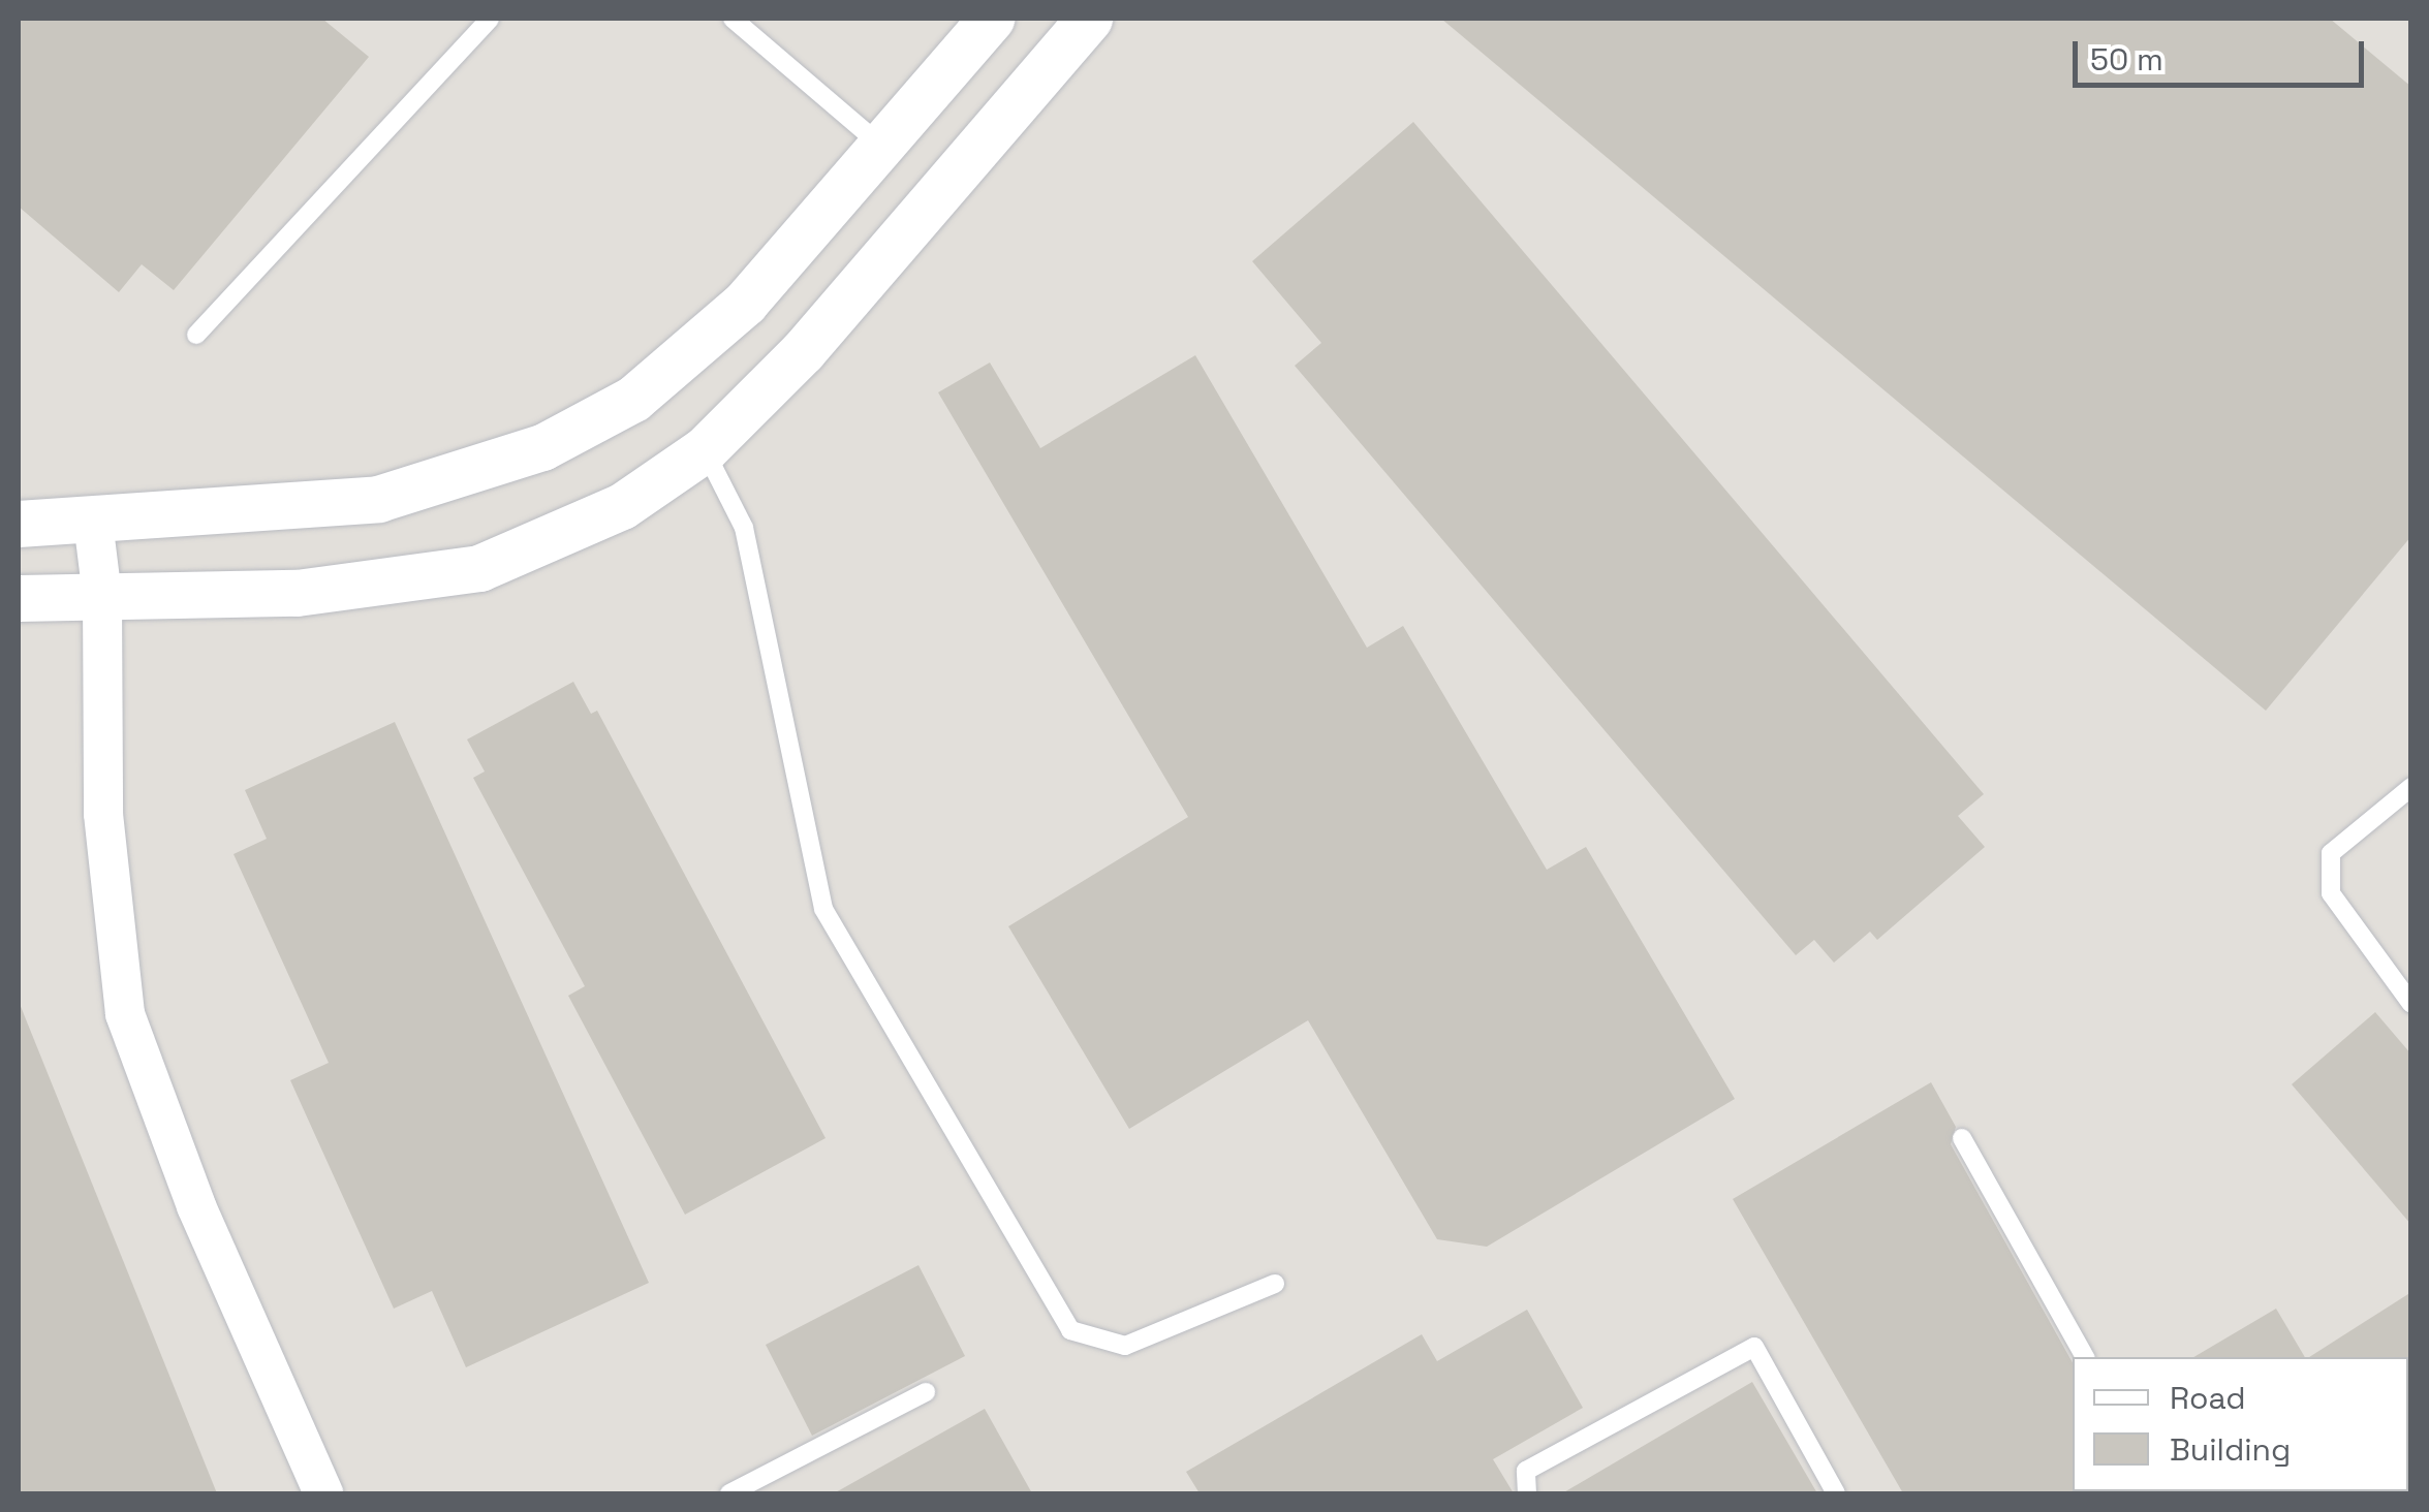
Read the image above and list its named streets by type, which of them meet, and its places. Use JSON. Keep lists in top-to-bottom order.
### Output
{
  "legend": ["Road", "Building"],
  "scale_bar": "50 m"
}
